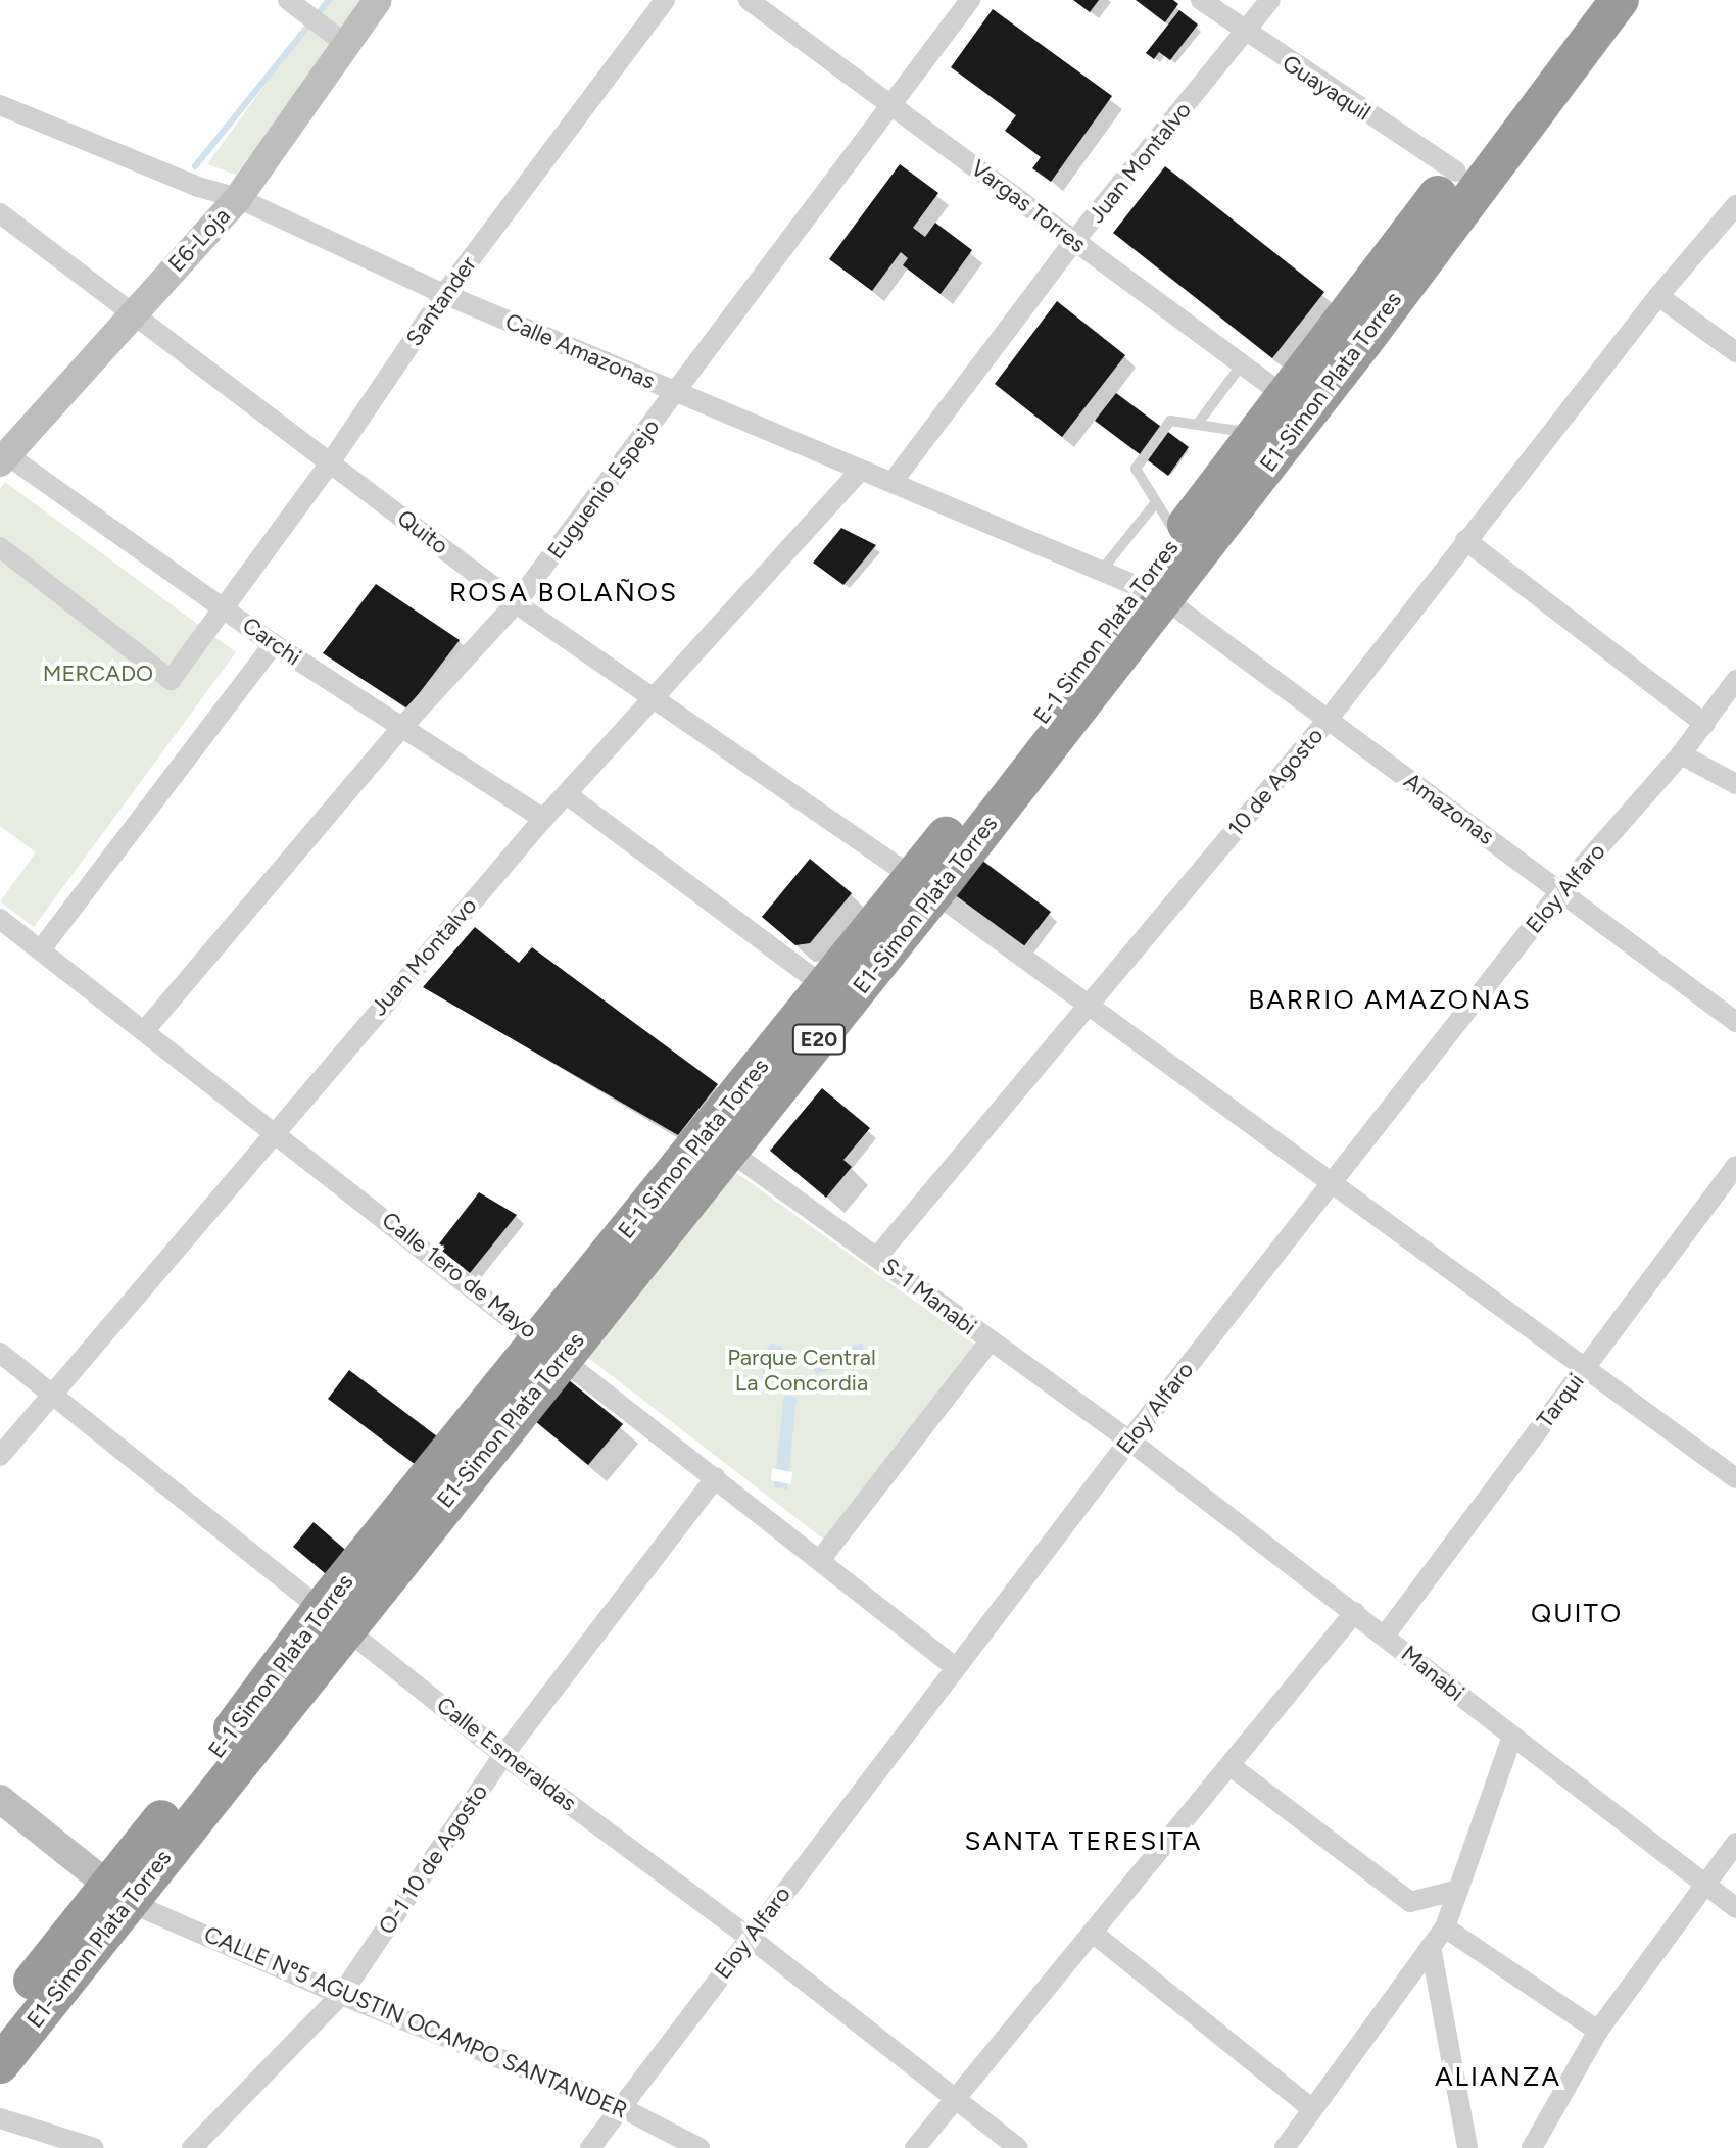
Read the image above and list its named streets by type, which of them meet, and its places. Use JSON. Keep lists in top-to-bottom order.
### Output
{
  "streets": {
    "highway": ["E1-Simon Plata Torres", "E-1 Simon Plata Torres", "E20"],
    "main road": ["E6-Loja"],
    "street": [
      "Guayaquil",
      "Juan Montalvo",
      "Vargas Torres",
      "Santander",
      "Calle Amazonas",
      "Euguenio Espejo",
      "Quito",
      "Carchi",
      "10 de Agosto",
      "Amazonas",
      "Eloy Alfaro",
      "Calle 1ero de Mayo",
      "S-1 Manabi",
      "Tarqui",
      "Manabi",
      "Calle Esmeraldas",
      "O-1 10 de Agosto",
      "CALLE Nº5 AGUSTIN OCAMPO SANTANDER"
    ]
  },
  "crossings": [
    ["Guayaquil", "Juan Montalvo"],
    ["Guayaquil", "E-1 Simon Plata Torres"],
    ["Juan Montalvo", "Vargas Torres"],
    ["Juan Montalvo", "Calle Amazonas"],
    ["Juan Montalvo", "Quito"],
    ["Juan Montalvo", "Carchi"],
    ["Juan Montalvo", "Calle 1ero de Mayo"],
    ["Juan Montalvo", "Calle Esmeraldas"],
    ["Vargas Torres", "E1-Simon Plata Torres"],
    ["Vargas Torres", "Euguenio Espejo"],
    ["Vargas Torres", "E-1 Simon Plata Torres"],
    ["E6-Loja", "Calle Amazonas"],
    ["E6-Loja", "Quito"],
    ["E6-Loja", "Carchi"],
    ["Santander", "Calle Amazonas"],
    ["Santander", "Quito"],
    ["Santander", "Carchi"],
    ["Calle Amazonas", "E1-Simon Plata Torres"],
    ["Calle Amazonas", "Euguenio Espejo"],
    ["Calle Amazonas", "E-1 Simon Plata Torres"],
    ["Calle Amazonas", "Amazonas"],
    ["E1-Simon Plata Torres", "Quito"],
    ["E1-Simon Plata Torres", "E-1 Simon Plata Torres"],
    ["E1-Simon Plata Torres", "Amazonas"],
    ["E1-Simon Plata Torres", "E20"],
    ["E1-Simon Plata Torres", "Calle 1ero de Mayo"],
    ["E1-Simon Plata Torres", "S-1 Manabi"],
    ["E1-Simon Plata Torres", "Calle Esmeraldas"],
    ["E1-Simon Plata Torres", "CALLE Nº5 AGUSTIN OCAMPO SANTANDER"],
    ["Euguenio Espejo", "Quito"],
    ["Euguenio Espejo", "Carchi"],
    ["Euguenio Espejo", "Calle 1ero de Mayo"],
    ["Quito", "E-1 Simon Plata Torres"],
    ["Quito", "10 de Agosto"],
    ["Quito", "Eloy Alfaro"],
    ["Quito", "Tarqui"],
    ["E-1 Simon Plata Torres", "Amazonas"],
    ["E-1 Simon Plata Torres", "Calle 1ero de Mayo"],
    ["10 de Agosto", "Amazonas"],
    ["10 de Agosto", "S-1 Manabi"],
    ["Amazonas", "Eloy Alfaro"],
    ["Eloy Alfaro", "Calle 1ero de Mayo"],
    ["Eloy Alfaro", "S-1 Manabi"],
    ["Eloy Alfaro", "Manabi"],
    ["Eloy Alfaro", "Calle Esmeraldas"],
    ["Eloy Alfaro", "CALLE Nº5 AGUSTIN OCAMPO SANTANDER"],
    ["E20", "CALLE Nº5 AGUSTIN OCAMPO SANTANDER"],
    ["Calle 1ero de Mayo", "O-1 10 de Agosto"],
    ["S-1 Manabi", "Manabi"],
    ["Tarqui", "Manabi"],
    ["Calle Esmeraldas", "O-1 10 de Agosto"],
    ["O-1 10 de Agosto", "CALLE Nº5 AGUSTIN OCAMPO SANTANDER"]
  ],
  "districts": [
    "ROSA BOLAÑOS",
    "BARRIO AMAZONAS",
    "QUITO",
    "SANTA TERESITA",
    "ALIANZA"
  ],
  "parks": ["MERCADO", "Parque Central La Concordia"]
}
